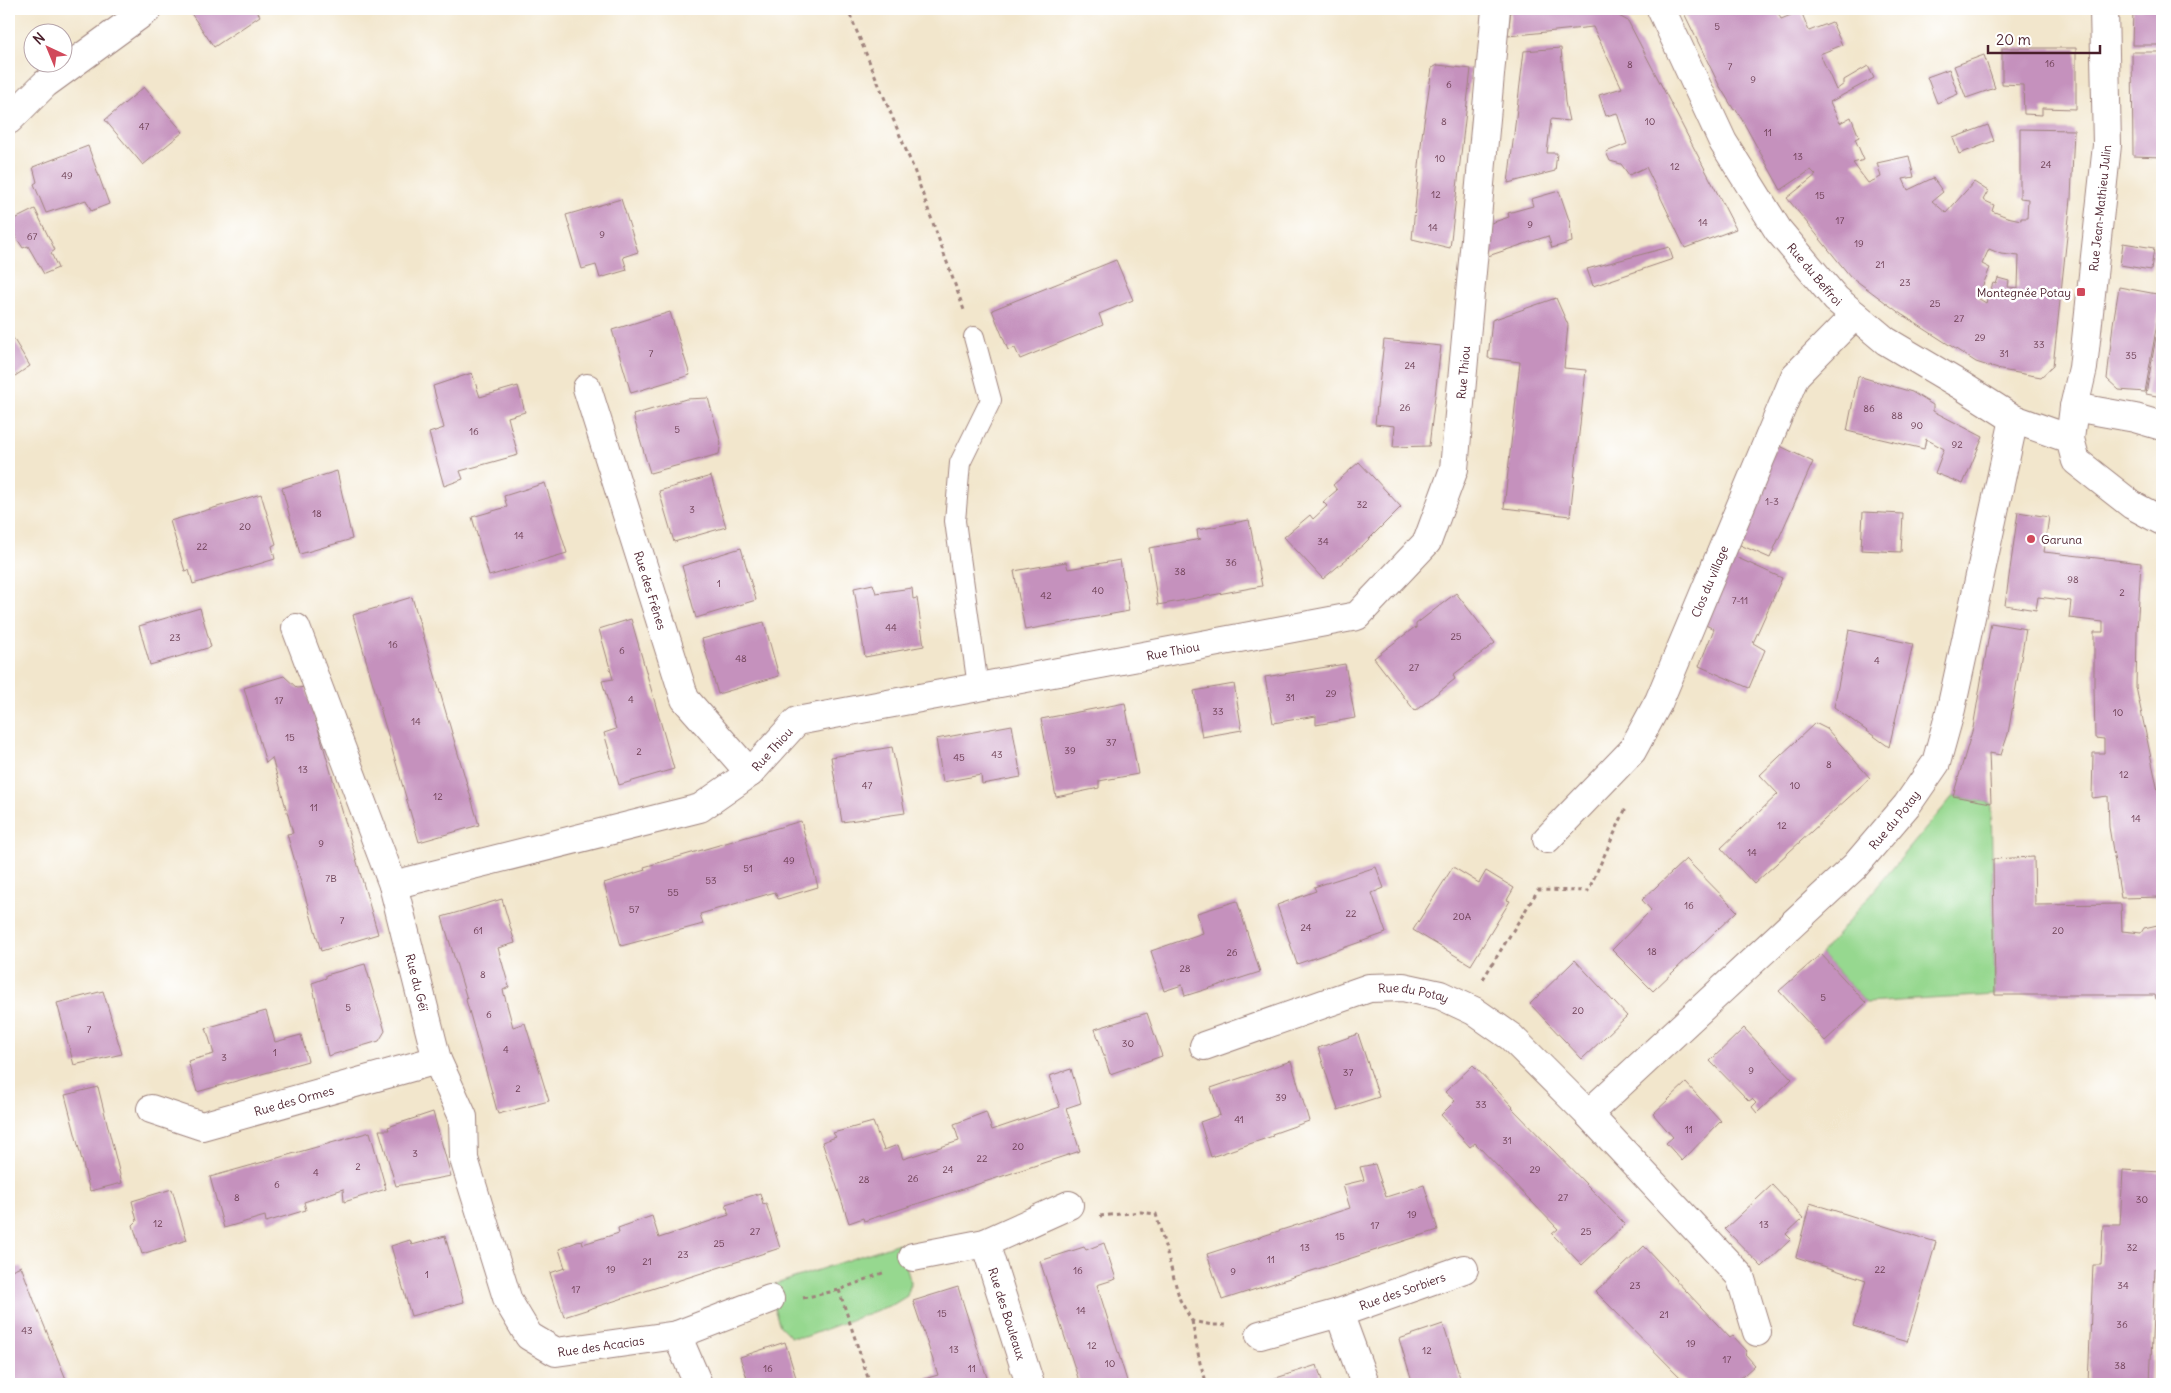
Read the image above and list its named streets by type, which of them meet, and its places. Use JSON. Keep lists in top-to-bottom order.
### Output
{
  "streets": {
    "street": [
      "Rue Jean-Mathieu Julin",
      "Rue du Beffroi",
      "Rue Thiou",
      "Clos du village",
      "Rue des Frênes",
      "Rue du Potay",
      "Rue du Géï",
      "Rue des Ormes",
      "Rue des Sorbiers",
      "Rue des Bouleaux",
      "Rue des Acacias"
    ]
  },
  "crossings": [
    ["Rue Jean-Mathieu Julin", "Rue du Beffroi"],
    ["Rue du Beffroi", "Clos du village"],
    ["Rue du Beffroi", "Rue du Potay"],
    ["Rue Thiou", "Rue des Frênes"],
    ["Rue Thiou", "Rue du Géï"],
    ["Rue du Géï", "Rue des Ormes"],
    ["Rue du Géï", "Rue des Acacias"]
  ],
  "places": {
    "transit": ["Montegnée Potay"],
    "other": ["Garuna"]
  },
  "house_numbers": [
    "5",
    "16",
    "8",
    "7",
    "9",
    "6",
    "8",
    "10",
    "47",
    "11",
    "13",
    "10",
    "24",
    "12",
    "49",
    "12",
    "15",
    "17",
    "14",
    "9",
    "14",
    "9",
    "67",
    "19",
    "21",
    "23",
    "25",
    "27",
    "29",
    "33",
    "7",
    "31",
    "35",
    "24",
    "26",
    "86",
    "88",
    "90",
    "5",
    "16",
    "92",
    "1-3",
    "32",
    "3",
    "18",
    "20",
    "14",
    "34",
    "22",
    "36",
    "38",
    "98",
    "1",
    "40",
    "2",
    "42",
    "7-11",
    "44",
    "25",
    "23",
    "16",
    "6",
    "48",
    "4",
    "27",
    "29",
    "31",
    "4",
    "17",
    "33",
    "10",
    "14",
    "15",
    "37",
    "39",
    "2",
    "43",
    "45",
    "8",
    "13",
    "12",
    "47",
    "10",
    "12",
    "11",
    "14",
    "12",
    "9",
    "14",
    "49",
    "51",
    "7B",
    "53",
    "55",
    "16",
    "57",
    "22",
    "20A",
    "7",
    "24",
    "61",
    "20",
    "18",
    "26",
    "28",
    "8",
    "5",
    "5",
    "20",
    "6",
    "7",
    "30",
    "4",
    "1",
    "3",
    "9",
    "37",
    "2",
    "39",
    "33",
    "41",
    "11",
    "31",
    "20",
    "3",
    "22",
    "2",
    "24",
    "29",
    "4",
    "26",
    "28",
    "6",
    "8",
    "27",
    "30",
    "19",
    "12",
    "13",
    "17",
    "27",
    "25",
    "15",
    "25",
    "13",
    "32",
    "23",
    "11",
    "21",
    "19",
    "22",
    "16",
    "9",
    "1",
    "23",
    "34",
    "17",
    "14",
    "15",
    "21",
    "36",
    "43",
    "19",
    "12",
    "13",
    "12",
    "17",
    "10",
    "38",
    "16",
    "11"
  ],
  "scale_bar": "20 m",
  "north": "top left"
}
